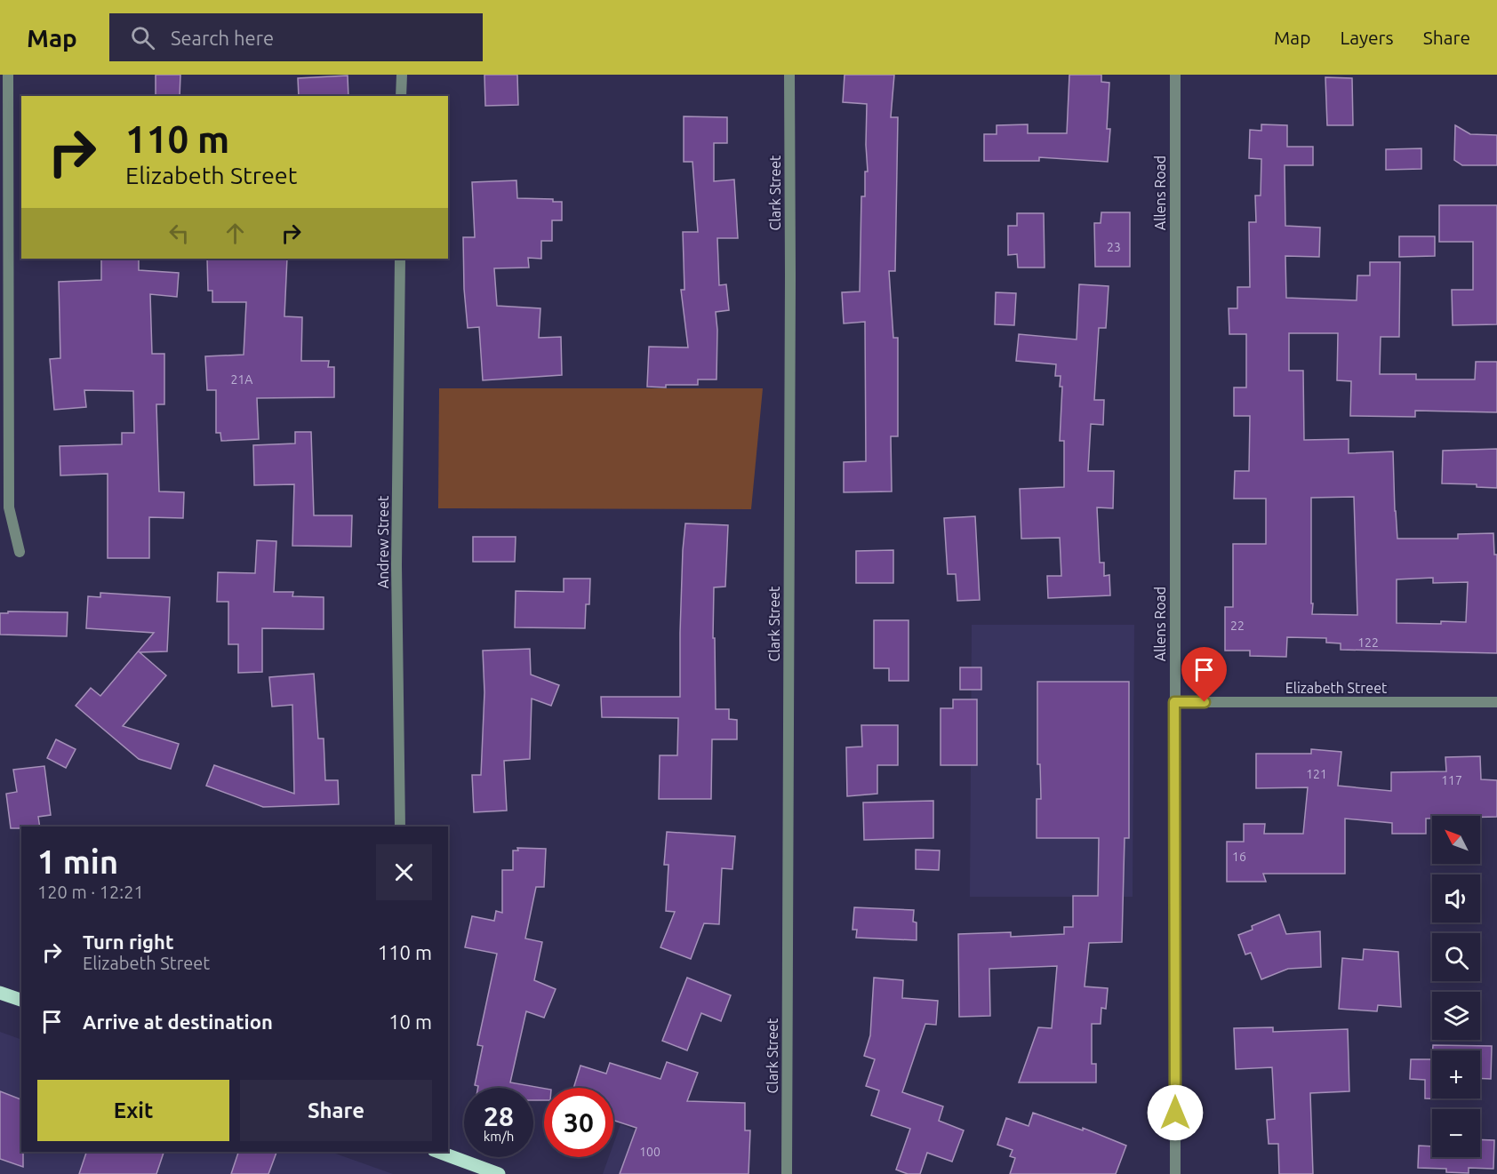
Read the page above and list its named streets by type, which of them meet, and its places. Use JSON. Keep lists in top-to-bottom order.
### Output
{
  "streets": {
    "street": [
      "Clark Street",
      "Allens Road",
      "Andrew Street",
      "Elizabeth Street"
    ]
  },
  "crossings": [
    ["Allens Road", "Elizabeth Street"]
  ],
  "house_numbers": [
    "23",
    "21A",
    "22",
    "122",
    "121",
    "117",
    "16",
    "100"
  ],
  "north": "top left",
  "page": {
    "header": "Map",
    "search": "Search here",
    "nav": ["Map", "Layers", "Share"],
    "turn": ["110 m", "Elizabeth Street"],
    "map_buttons": ["+", "−"],
    "heading": ["1 min", "120 m · 12:21"],
    "list": [
      {
        "name": "Turn right",
        "note": "Elizabeth Street",
        "value": "110 m"
      },
      {
        "name": "Arrive at destination",
        "value": "10 m"
      }
    ],
    "buttons": ["Exit", "Share"],
    "speed": "28 km/h",
    "limit": "30"
  }
}
